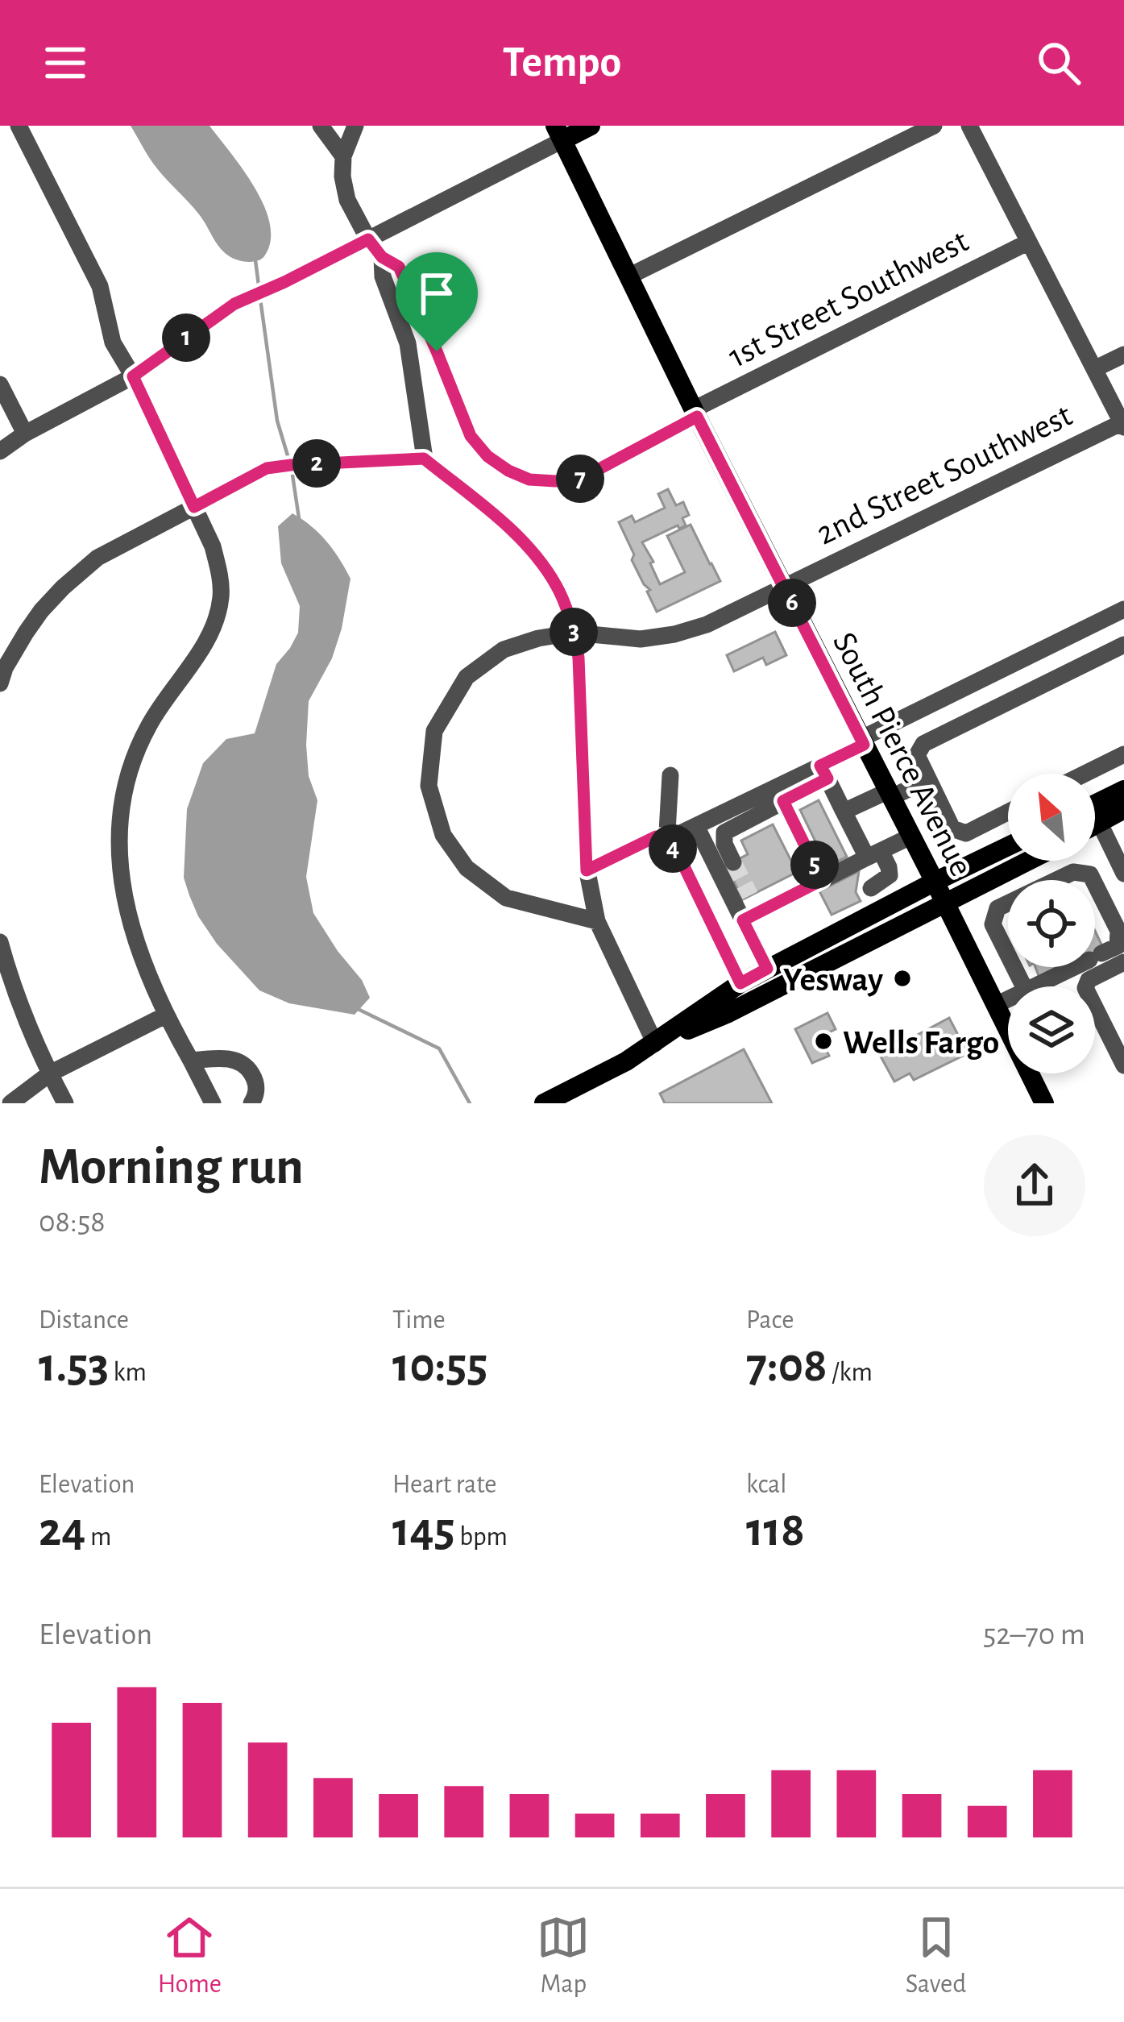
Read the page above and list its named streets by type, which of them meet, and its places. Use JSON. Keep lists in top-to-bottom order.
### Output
{
  "streets": {
    "main road": ["South Pierce Avenue"],
    "street": ["1st Street Southwest", "2nd Street Southwest"]
  },
  "crossings": [
    ["1st Street Southwest", "South Pierce Avenue"],
    ["2nd Street Southwest", "South Pierce Avenue"]
  ],
  "places": ["Yesway", "Wells Fargo"],
  "north": "top left",
  "page": {
    "header": "Tempo",
    "pins": [
      "1",
      "2",
      "7",
      "6",
      "3",
      "4",
      "5"
    ],
    "heading": ["Morning run", "08:58"],
    "stats": [
      ["Distance", "1.53 km"],
      ["Time", "10:55"],
      ["Pace", "7:08 /km"],
      ["Elevation", "24 m"],
      ["Heart rate", "145 bpm"],
      ["kcal", "118"]
    ],
    "chart": ["Elevation", "52–70 m"],
    "tabs": ["Home", "Map", "Saved"]
  }
}
